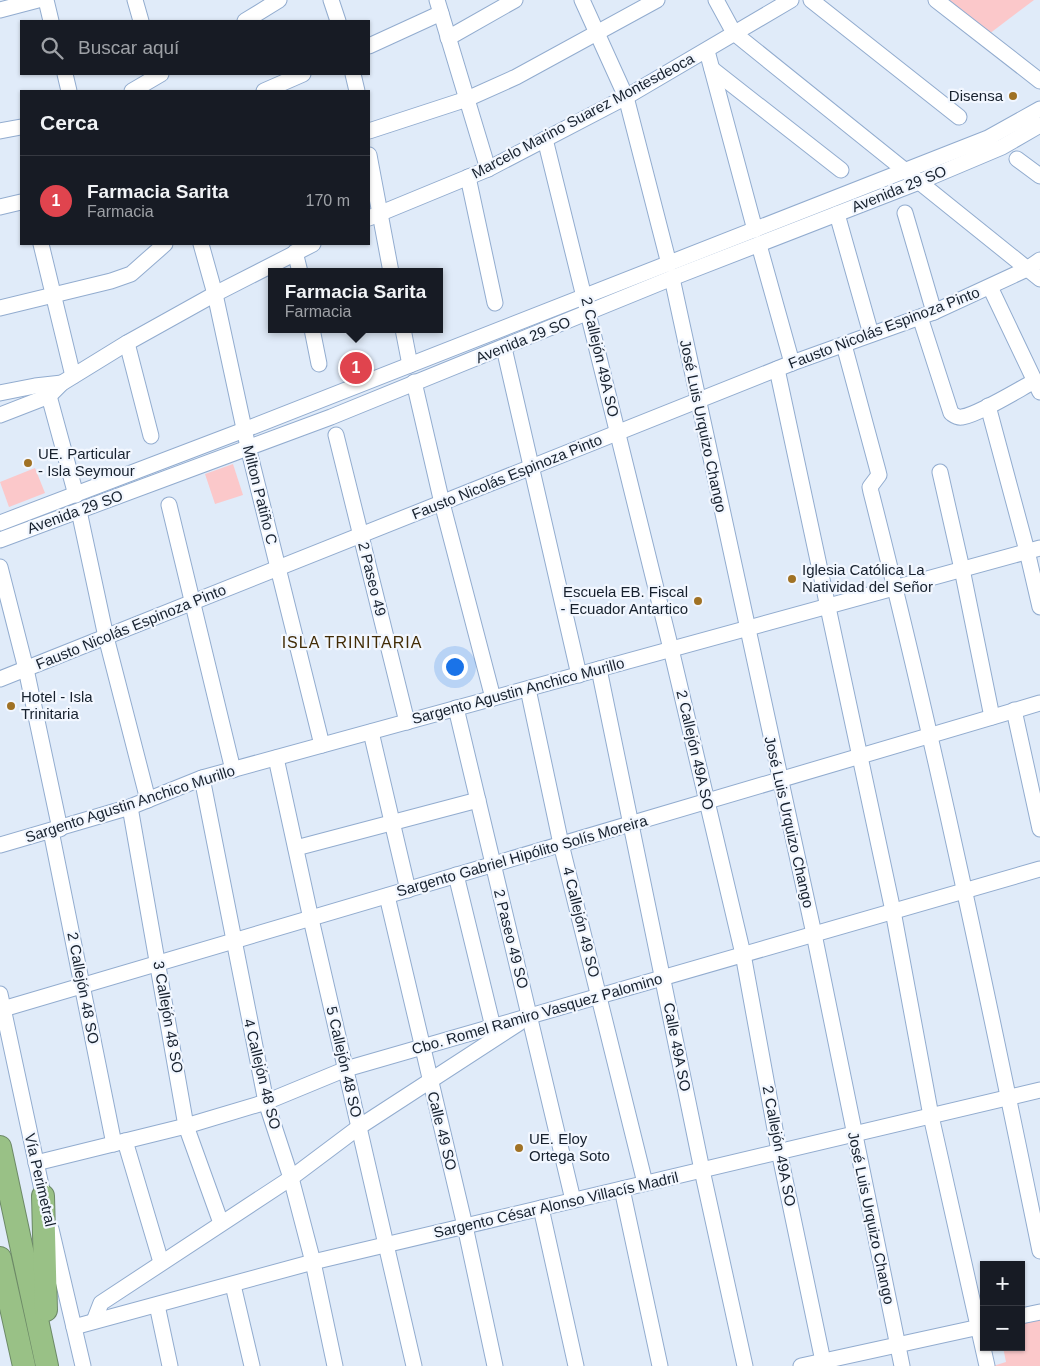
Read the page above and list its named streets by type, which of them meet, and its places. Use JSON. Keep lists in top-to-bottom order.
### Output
{
  "streets": {
    "street": [
      "Marcelo Marino Suarez Montesdeoca",
      "Avenida 29 SO",
      "Fausto Nicolás Espinoza Pinto",
      "2 Callejón 49A SO",
      "José Luis Urquizo Chango",
      "Milton Patiño C",
      "2 Paseo 49",
      "Sargento Agustin Anchico Murillo",
      "Sargento Gabriel Hipólito Solís Moreira",
      "4 Callejón 49 SO",
      "2 Paseo 49 SO",
      "2 Callejón 48 SO",
      "Cbo. Romel Ramiro Vasquez Palomino",
      "3 Callejón 48 SO",
      "Calle 49A SO",
      "5 Callejón 48 SO",
      "4 Callejón 48 SO",
      "Calle 49 SO",
      "Vía Perimetral",
      "Sargento César Alonso Villacís Madril"
    ]
  },
  "crossings": [
    ["Marcelo Marino Suarez Montesdeoca", "2 Callejón 49A SO"],
    ["Marcelo Marino Suarez Montesdeoca", "José Luis Urquizo Chango"],
    ["Avenida 29 SO", "2 Callejón 49A SO"],
    ["Avenida 29 SO", "José Luis Urquizo Chango"],
    ["Avenida 29 SO", "Milton Patiño C"],
    ["Fausto Nicolás Espinoza Pinto", "2 Callejón 49A SO"],
    ["Fausto Nicolás Espinoza Pinto", "José Luis Urquizo Chango"],
    ["Fausto Nicolás Espinoza Pinto", "Milton Patiño C"],
    ["Fausto Nicolás Espinoza Pinto", "2 Paseo 49"],
    ["Fausto Nicolás Espinoza Pinto", "2 Callejón 48 SO"],
    ["2 Callejón 49A SO", "Sargento Agustin Anchico Murillo"],
    ["2 Callejón 49A SO", "Sargento Gabriel Hipólito Solís Moreira"],
    ["2 Callejón 49A SO", "Cbo. Romel Ramiro Vasquez Palomino"],
    ["2 Callejón 49A SO", "Sargento César Alonso Villacís Madril"],
    ["José Luis Urquizo Chango", "Sargento Agustin Anchico Murillo"],
    ["José Luis Urquizo Chango", "Sargento Gabriel Hipólito Solís Moreira"],
    ["José Luis Urquizo Chango", "Cbo. Romel Ramiro Vasquez Palomino"],
    ["José Luis Urquizo Chango", "Sargento César Alonso Villacís Madril"],
    ["Milton Patiño C", "Sargento Agustin Anchico Murillo"],
    ["2 Paseo 49", "Sargento Agustin Anchico Murillo"],
    ["Sargento Agustin Anchico Murillo", "4 Callejón 49 SO"],
    ["Sargento Agustin Anchico Murillo", "2 Paseo 49 SO"],
    ["Sargento Agustin Anchico Murillo", "2 Callejón 48 SO"],
    ["Sargento Agustin Anchico Murillo", "3 Callejón 48 SO"],
    ["Sargento Agustin Anchico Murillo", "Calle 49A SO"],
    ["Sargento Agustin Anchico Murillo", "5 Callejón 48 SO"],
    ["Sargento Agustin Anchico Murillo", "4 Callejón 48 SO"],
    ["Sargento Gabriel Hipólito Solís Moreira", "4 Callejón 49 SO"],
    ["Sargento Gabriel Hipólito Solís Moreira", "2 Paseo 49 SO"],
    ["Sargento Gabriel Hipólito Solís Moreira", "2 Callejón 48 SO"],
    ["Sargento Gabriel Hipólito Solís Moreira", "3 Callejón 48 SO"],
    ["Sargento Gabriel Hipólito Solís Moreira", "Calle 49A SO"],
    ["Sargento Gabriel Hipólito Solís Moreira", "5 Callejón 48 SO"],
    ["Sargento Gabriel Hipólito Solís Moreira", "4 Callejón 48 SO"],
    ["Sargento Gabriel Hipólito Solís Moreira", "Calle 49 SO"],
    ["Sargento Gabriel Hipólito Solís Moreira", "Vía Perimetral"],
    ["4 Callejón 49 SO", "Cbo. Romel Ramiro Vasquez Palomino"],
    ["4 Callejón 49 SO", "Sargento César Alonso Villacís Madril"],
    ["2 Paseo 49 SO", "Cbo. Romel Ramiro Vasquez Palomino"],
    ["2 Paseo 49 SO", "Sargento César Alonso Villacís Madril"],
    ["2 Callejón 48 SO", "Cbo. Romel Ramiro Vasquez Palomino"],
    ["Cbo. Romel Ramiro Vasquez Palomino", "3 Callejón 48 SO"],
    ["Cbo. Romel Ramiro Vasquez Palomino", "Calle 49A SO"],
    ["Cbo. Romel Ramiro Vasquez Palomino", "5 Callejón 48 SO"],
    ["Cbo. Romel Ramiro Vasquez Palomino", "4 Callejón 48 SO"],
    ["Cbo. Romel Ramiro Vasquez Palomino", "Calle 49 SO"],
    ["Cbo. Romel Ramiro Vasquez Palomino", "Vía Perimetral"],
    ["Calle 49A SO", "Sargento César Alonso Villacís Madril"],
    ["5 Callejón 48 SO", "Sargento César Alonso Villacís Madril"],
    ["4 Callejón 48 SO", "Sargento César Alonso Villacís Madril"],
    ["Calle 49 SO", "Sargento César Alonso Villacís Madril"],
    ["Vía Perimetral", "Sargento César Alonso Villacís Madril"]
  ],
  "districts": ["ISLA TRINITARIA"],
  "places": [
    "Disensa",
    "UE. Particular - Isla Seymour",
    "Iglesia Católica La Natividad del Señor",
    "Escuela EB. Fiscal - Ecuador Antartico",
    "Hotel - Isla Trinitaria",
    "UE. Eloy Ortega Soto"
  ],
  "page": {
    "search": "Buscar aquí",
    "heading": "Cerca",
    "list": [
      {
        "mark": "1",
        "name": "Farmacia Sarita",
        "note": "Farmacia",
        "value": "170 m"
      }
    ],
    "popup": ["Farmacia Sarita", "Farmacia"],
    "pins": "1",
    "map_buttons": ["+", "−"]
  }
}
